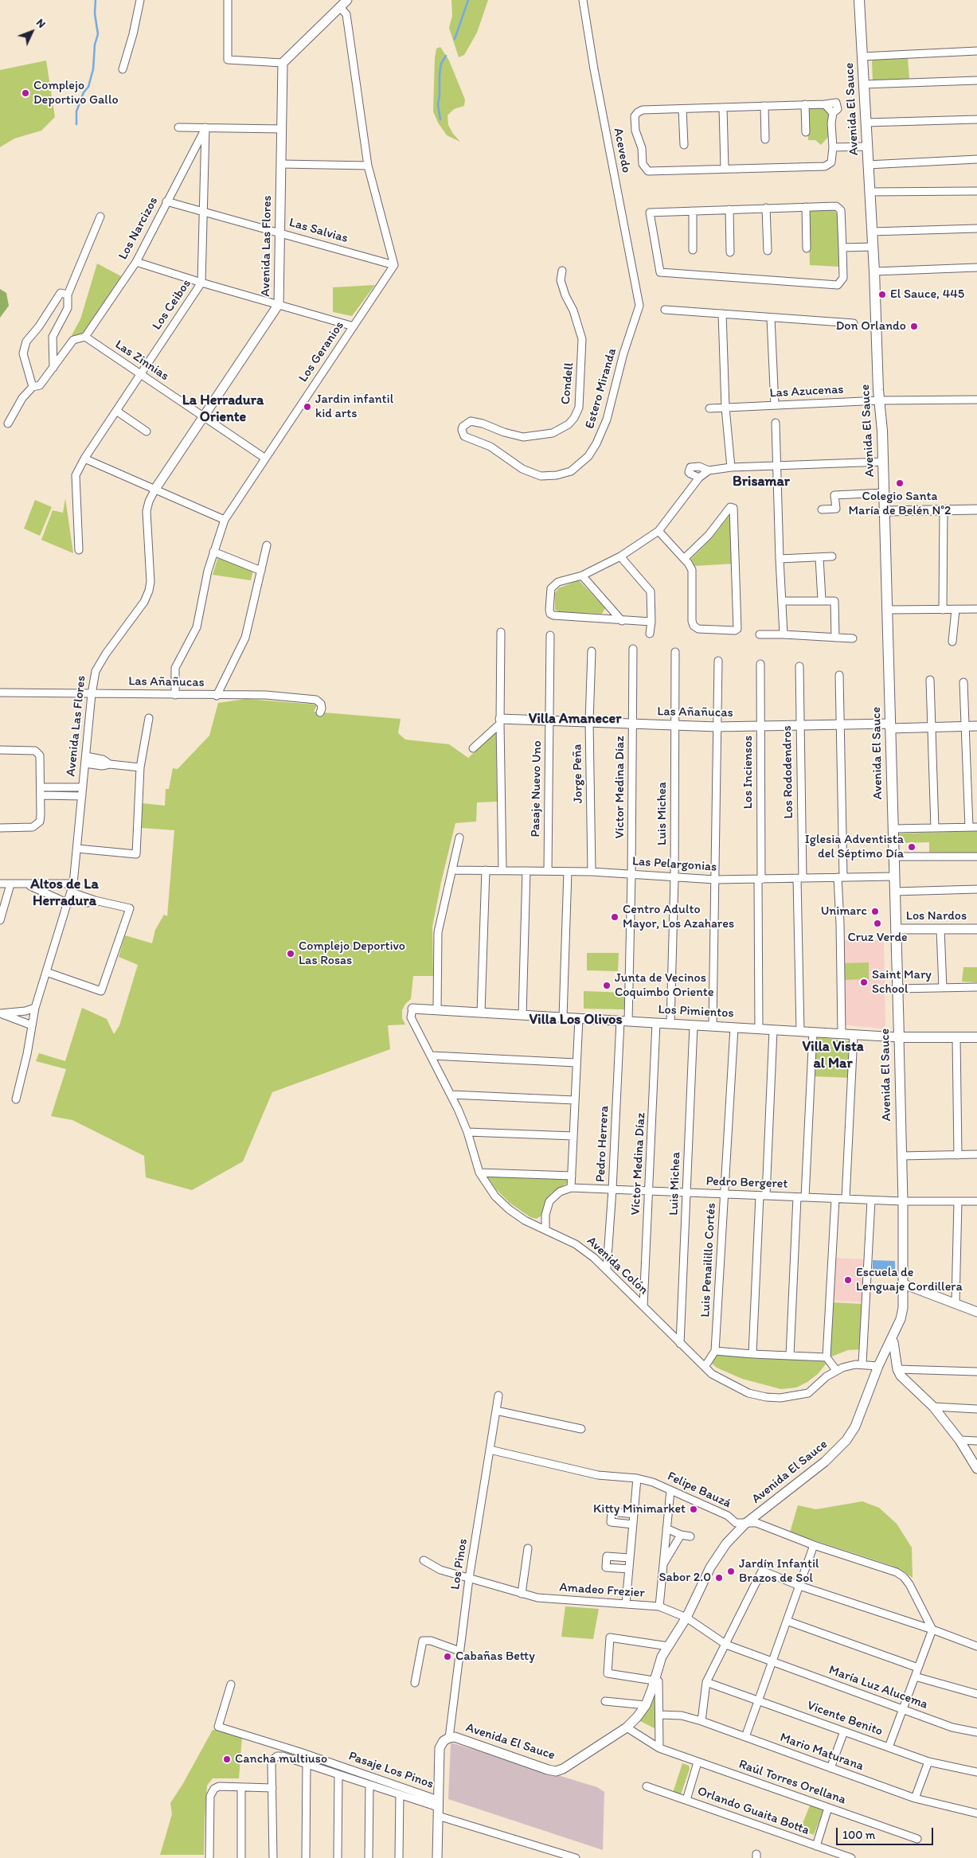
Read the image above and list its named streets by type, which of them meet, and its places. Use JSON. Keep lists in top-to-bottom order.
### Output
{
  "streets": {
    "main road": ["Avenida El Sauce", "Los Pimientos"],
    "street": [
      "Acevedo",
      "Los Narcizos",
      "Las Salvias",
      "Avenida Las Flores",
      "Los Ceibos",
      "Los Geranios",
      "Las Zinnias",
      "Condell",
      "Estero Miranda",
      "Las Azucenas",
      "Las Añañucas",
      "Los Inciensos",
      "Los Rododendros",
      "Jorge Peña",
      "Víctor Medina Díaz",
      "Pasaje Nuevo Uno",
      "Luis Michea",
      "Las Pelargonias",
      "Los Nardos",
      "Pedro Herrera",
      "Pedro Bergeret",
      "Luis Penailillo Cortés",
      "Avenida Colón",
      "Felipe Bauzá",
      "Los Pinos",
      "Amadeo Frezier",
      "María Luz Alucema",
      "Vicente Benito",
      "Mario Maturana",
      "Pasaje Los Pinos",
      "Raúl Torres Orellana",
      "Orlando Guaita Botta"
    ]
  },
  "crossings": [
    ["Avenida El Sauce", "Las Azucenas"],
    ["Avenida El Sauce", "Las Añañucas"],
    ["Avenida El Sauce", "Las Pelargonias"],
    ["Avenida El Sauce", "Los Nardos"],
    ["Avenida El Sauce", "Los Pimientos"],
    ["Avenida El Sauce", "Pedro Bergeret"],
    ["Avenida El Sauce", "Avenida Colón"],
    ["Avenida El Sauce", "Felipe Bauzá"],
    ["Avenida El Sauce", "Los Pinos"],
    ["Avenida El Sauce", "Amadeo Frezier"],
    ["Avenida El Sauce", "Pasaje Los Pinos"],
    ["Avenida El Sauce", "Raúl Torres Orellana"],
    ["Acevedo", "Estero Miranda"],
    ["Los Narcizos", "Las Salvias"],
    ["Los Narcizos", "Los Ceibos"],
    ["Los Narcizos", "Las Zinnias"],
    ["Las Salvias", "Avenida Las Flores"],
    ["Las Salvias", "Los Ceibos"],
    ["Las Salvias", "Los Geranios"],
    ["Avenida Las Flores", "Las Zinnias"],
    ["Avenida Las Flores", "Las Añañucas"],
    ["Los Ceibos", "Las Zinnias"],
    ["Los Geranios", "Las Zinnias"],
    ["Los Geranios", "Las Añañucas"],
    ["Condell", "Estero Miranda"],
    ["Las Añañucas", "Los Inciensos"],
    ["Las Añañucas", "Los Rododendros"],
    ["Las Añañucas", "Jorge Peña"],
    ["Las Añañucas", "Víctor Medina Díaz"],
    ["Las Añañucas", "Pasaje Nuevo Uno"],
    ["Las Añañucas", "Luis Michea"],
    ["Los Inciensos", "Las Pelargonias"],
    ["Los Inciensos", "Los Pimientos"],
    ["Los Rododendros", "Las Pelargonias"],
    ["Los Rododendros", "Los Pimientos"],
    ["Jorge Peña", "Las Pelargonias"],
    ["Víctor Medina Díaz", "Las Pelargonias"],
    ["Víctor Medina Díaz", "Los Pimientos"],
    ["Víctor Medina Díaz", "Pedro Herrera"],
    ["Víctor Medina Díaz", "Pedro Bergeret"],
    ["Víctor Medina Díaz", "Avenida Colón"],
    ["Pasaje Nuevo Uno", "Las Pelargonias"],
    ["Luis Michea", "Las Pelargonias"],
    ["Luis Michea", "Los Pimientos"],
    ["Luis Michea", "Pedro Bergeret"],
    ["Luis Michea", "Avenida Colón"],
    ["Los Pimientos", "Pedro Herrera"],
    ["Los Pimientos", "Luis Penailillo Cortés"],
    ["Los Pimientos", "Avenida Colón"],
    ["Pedro Herrera", "Pedro Bergeret"],
    ["Pedro Herrera", "Avenida Colón"],
    ["Pedro Bergeret", "Luis Penailillo Cortés"],
    ["Felipe Bauzá", "Los Pinos"],
    ["Los Pinos", "Amadeo Frezier"],
    ["Amadeo Frezier", "María Luz Alucema"]
  ],
  "districts": [
    "La Herradura Oriente",
    "Brisamar",
    "Villa Amanecer",
    "Altos de La Herradura",
    "Villa Los Olivos",
    "Villa Vista al Mar"
  ],
  "places": [
    "Complejo Deportivo Gallo",
    "El Sauce, 445",
    "Don Orlando",
    "Jardin infantil kid arts",
    "Colegio Santa María de Belén N°2",
    "Iglesia Adventista del Séptimo Día",
    "Unimarc",
    "Centro Adulto Mayor, Los Azahares",
    "Cruz Verde",
    "Complejo Deportivo Las Rosas",
    "Saint Mary School",
    "Junta de Vecinos Coquimbo Oriente",
    "Escuela de Lenguaje Cordillera",
    "Kitty Minimarket",
    "Jardín Infantil Brazos de Sol",
    "Sabor 2.0",
    "Cabañas Betty",
    "Cancha multiuso"
  ],
  "scale_bar": "100 m",
  "north": "top right"
}
